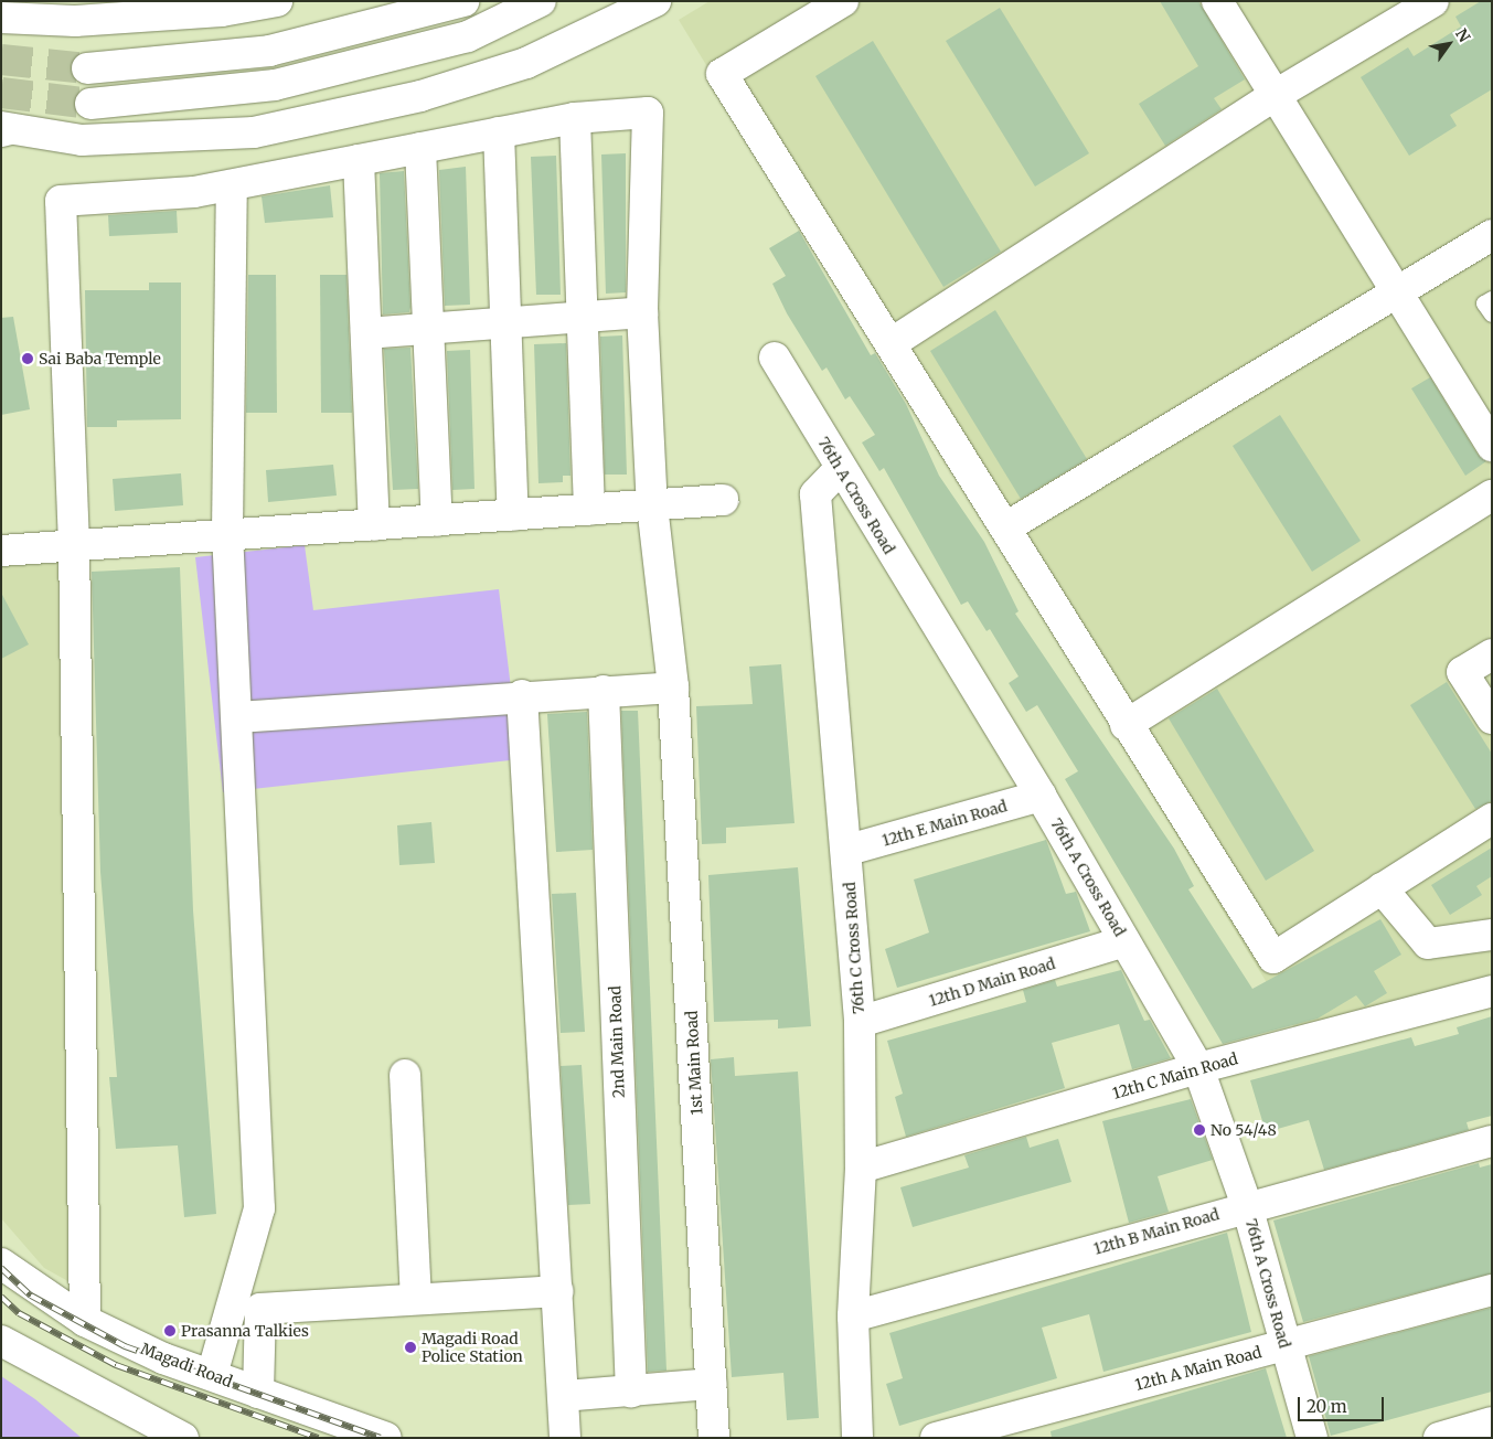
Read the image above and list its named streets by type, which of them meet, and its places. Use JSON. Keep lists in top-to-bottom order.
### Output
{
  "streets": {
    "street": [
      "76th A Cross Road",
      "12th E Main Road",
      "76th C Cross Road",
      "12th D Main Road",
      "2nd Main Road",
      "1st Main Road",
      "12th C Main Road",
      "12th B Main Road",
      "Magadi Road",
      "12th A Main Road"
    ]
  },
  "crossings": [
    ["76th A Cross Road", "12th E Main Road"],
    ["76th A Cross Road", "76th C Cross Road"],
    ["76th A Cross Road", "12th D Main Road"],
    ["76th A Cross Road", "12th C Main Road"],
    ["76th A Cross Road", "12th B Main Road"],
    ["76th A Cross Road", "12th A Main Road"],
    ["12th E Main Road", "76th C Cross Road"],
    ["76th C Cross Road", "12th D Main Road"],
    ["76th C Cross Road", "12th C Main Road"],
    ["76th C Cross Road", "12th B Main Road"]
  ],
  "places": [
    "Sai Baba Temple",
    "No 54/48",
    "Prasanna Talkies",
    "Magadi Road Police Station"
  ],
  "scale_bar": "20 m",
  "north": "top right"
}
